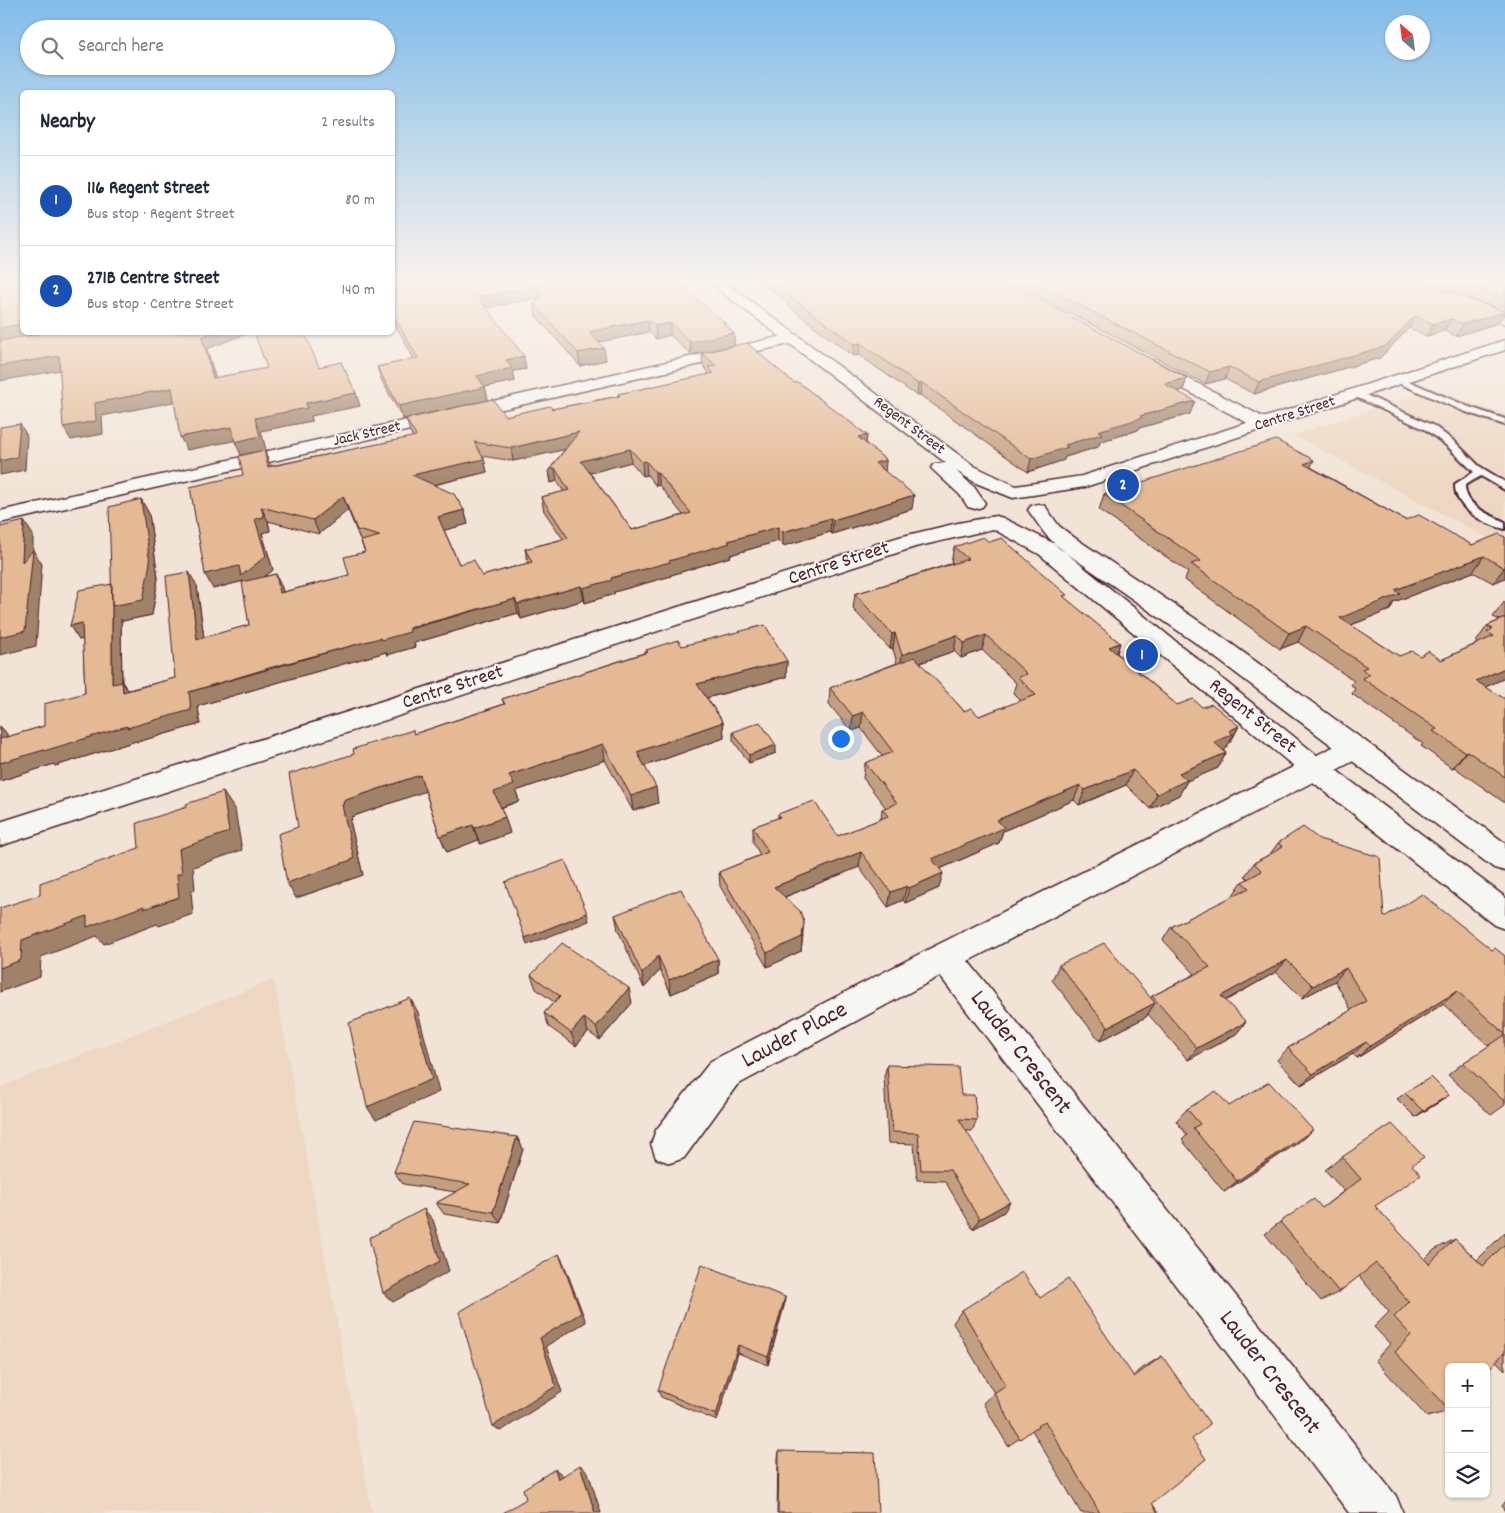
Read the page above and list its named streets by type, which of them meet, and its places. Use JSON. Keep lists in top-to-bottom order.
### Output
{
  "streets": {
    "street": [
      "Centre Street",
      "Regent Street",
      "Jack Street",
      "Lauder Place",
      "Lauder Crescent"
    ]
  },
  "crossings": [
    ["Centre Street", "Regent Street"],
    ["Lauder Place", "Lauder Crescent"]
  ],
  "north": "top left",
  "page": {
    "search": "Search here",
    "heading": ["Nearby", "2 results"],
    "list": [
      {
        "mark": "1",
        "name": "116 Regent Street",
        "note": "Bus stop · Regent Street",
        "value": "80 m"
      },
      {
        "mark": "2",
        "name": "271B Centre Street",
        "note": "Bus stop · Centre Street",
        "value": "140 m"
      }
    ],
    "pins": ["2", "1"],
    "map_buttons": ["+", "−"]
  }
}
